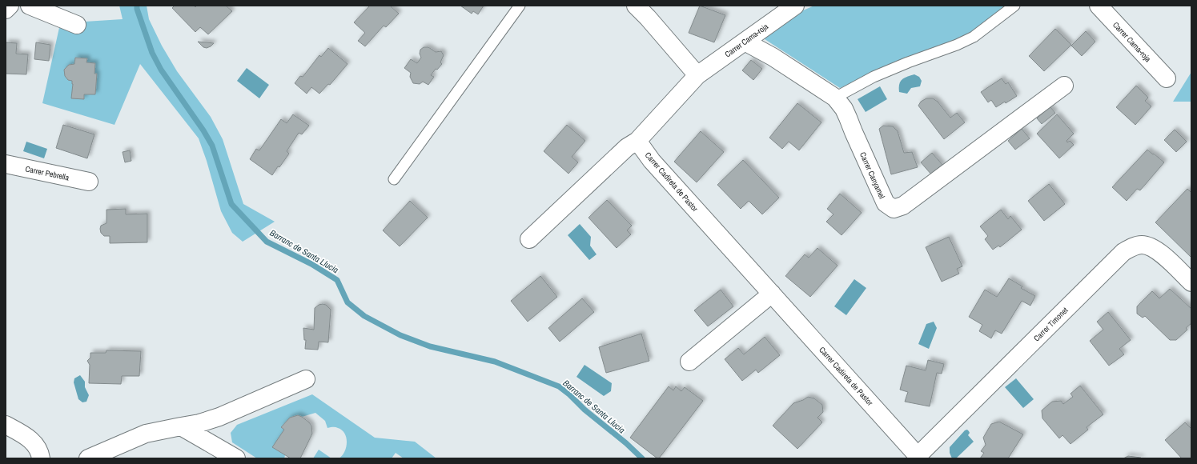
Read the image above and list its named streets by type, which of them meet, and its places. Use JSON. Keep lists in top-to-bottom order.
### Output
{
  "streets": {
    "street": [
      "Carrer Cama-roja",
      "Carrer Pebrella",
      "Carrer Canyamel",
      "Carrer Cadireta de Pastor",
      "Carrer Timonet"
    ]
  },
  "crossings": [
    ["Carrer Cama-roja", "Carrer Canyamel"],
    ["Carrer Cadireta de Pastor", "Carrer Timonet"]
  ],
  "water": ["Barranc de Santa Llucia"]
}
